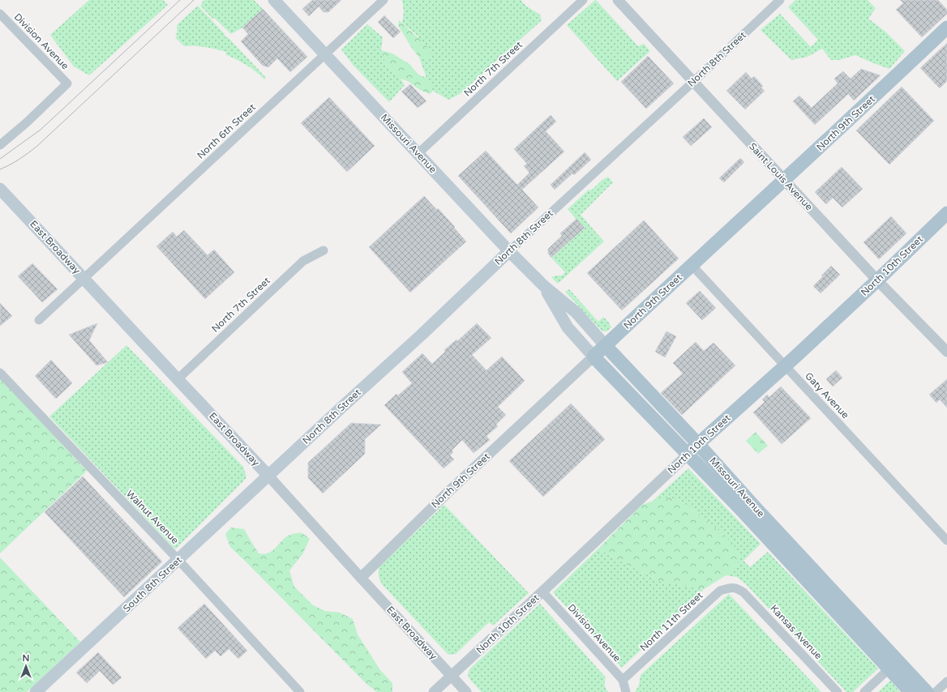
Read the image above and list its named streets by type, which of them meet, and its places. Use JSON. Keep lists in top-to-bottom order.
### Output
{
  "streets": {
    "main road": [
      "North 8th Street",
      "North 9th Street",
      "Missouri Avenue",
      "East Broadway",
      "North 10th Street",
      "South 8th Street"
    ],
    "street": [
      "Division Avenue",
      "North 7th Street",
      "North 6th Street",
      "Saint Louis Avenue",
      "Gaty Avenue",
      "Walnut Avenue",
      "North 11th Street",
      "Kansas Avenue"
    ]
  },
  "crossings": [
    ["Division Avenue", "North 10th Street"],
    ["Division Avenue", "North 11th Street"],
    ["North 8th Street", "Missouri Avenue"],
    ["North 8th Street", "Saint Louis Avenue"],
    ["North 8th Street", "East Broadway"],
    ["North 8th Street", "South 8th Street"],
    ["North 7th Street", "Missouri Avenue"],
    ["North 7th Street", "East Broadway"],
    ["North 9th Street", "Missouri Avenue"],
    ["North 9th Street", "Saint Louis Avenue"],
    ["North 9th Street", "East Broadway"],
    ["North 9th Street", "Gaty Avenue"],
    ["North 6th Street", "Missouri Avenue"],
    ["North 6th Street", "East Broadway"],
    ["Missouri Avenue", "North 10th Street"],
    ["Saint Louis Avenue", "North 10th Street"],
    ["East Broadway", "North 10th Street"],
    ["East Broadway", "South 8th Street"],
    ["North 10th Street", "Gaty Avenue"],
    ["Walnut Avenue", "South 8th Street"],
    ["North 11th Street", "Kansas Avenue"]
  ],
  "north": "top"
}
